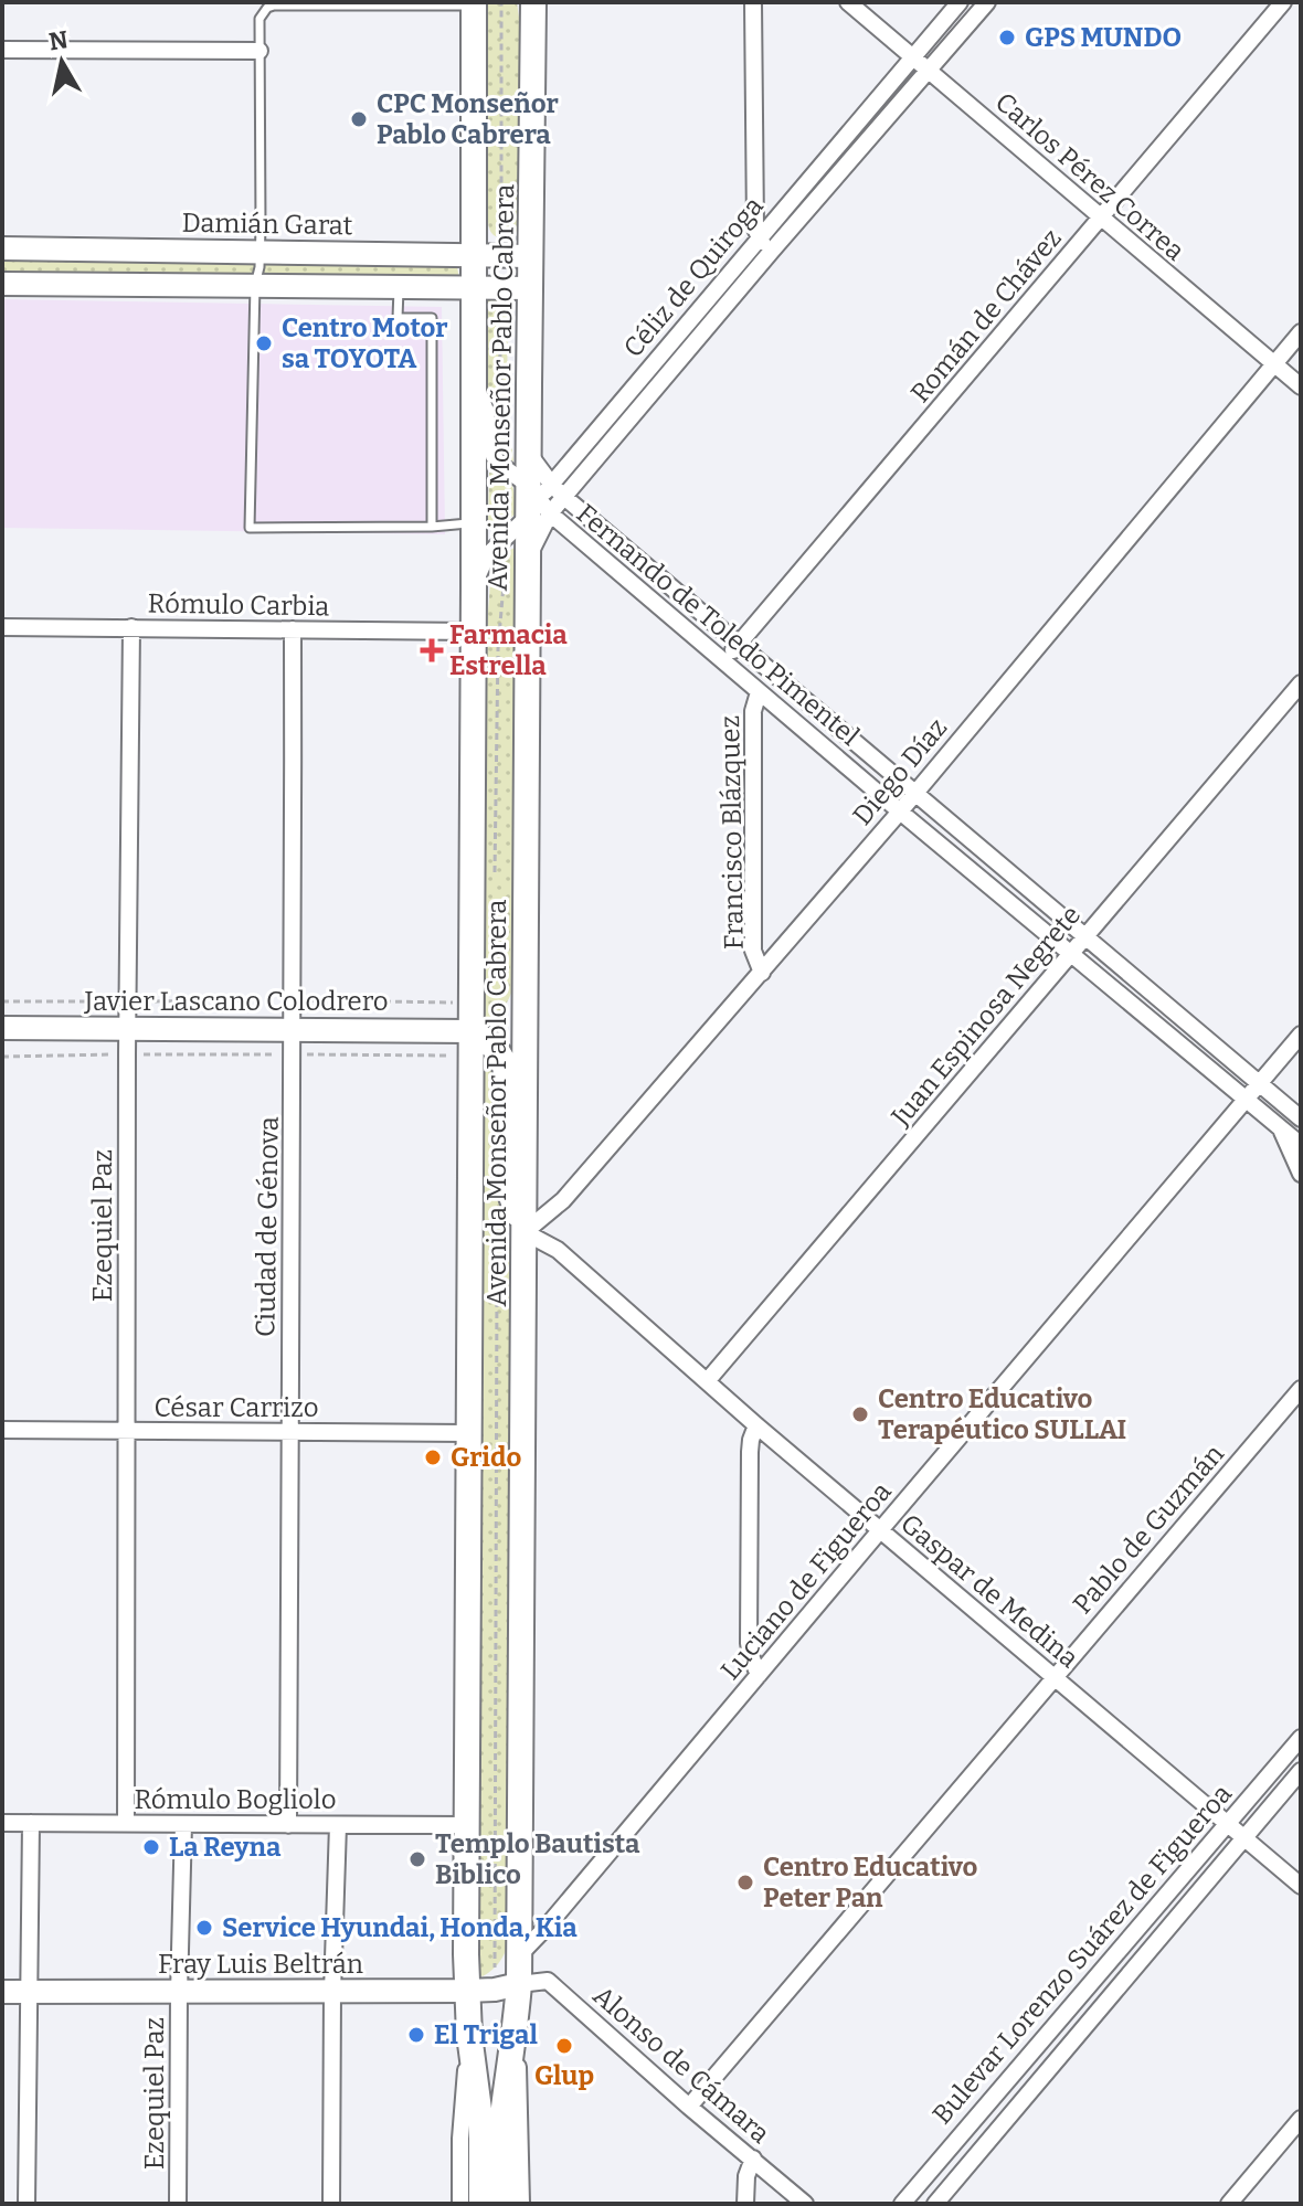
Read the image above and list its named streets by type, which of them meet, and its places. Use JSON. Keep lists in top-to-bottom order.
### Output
{
  "streets": {
    "main road": [
      "Damián Garat",
      "Avenida Monseñor Pablo Cabrera",
      "Javier Lascano Colodrero",
      "Fray Luis Beltrán"
    ],
    "street": [
      "Carlos Pérez Correa",
      "Céliz de Quiroga",
      "Román de Chávez",
      "Rómulo Carbia",
      "Fernando de Toledo Pimentel",
      "Diego Díaz",
      "Francisco Blázquez",
      "Juan Espinosa Negrete",
      "Ezequiel Paz",
      "Ciudad de Génova",
      "César Carrizo",
      "Pablo de Guzmán",
      "Luciano de Figueroa",
      "Gaspar de Medina",
      "Rómulo Bogliolo",
      "Bulevar Lorenzo Suárez de Figueroa",
      "Alonso de Cámara"
    ]
  },
  "crossings": [
    ["Carlos Pérez Correa", "Céliz de Quiroga"],
    ["Carlos Pérez Correa", "Román de Chávez"],
    ["Carlos Pérez Correa", "Diego Díaz"],
    ["Damián Garat", "Avenida Monseñor Pablo Cabrera"],
    ["Céliz de Quiroga", "Avenida Monseñor Pablo Cabrera"],
    ["Céliz de Quiroga", "Fernando de Toledo Pimentel"],
    ["Román de Chávez", "Fernando de Toledo Pimentel"],
    ["Avenida Monseñor Pablo Cabrera", "Rómulo Carbia"],
    ["Avenida Monseñor Pablo Cabrera", "Fernando de Toledo Pimentel"],
    ["Avenida Monseñor Pablo Cabrera", "Diego Díaz"],
    ["Avenida Monseñor Pablo Cabrera", "Javier Lascano Colodrero"],
    ["Avenida Monseñor Pablo Cabrera", "César Carrizo"],
    ["Avenida Monseñor Pablo Cabrera", "Luciano de Figueroa"],
    ["Avenida Monseñor Pablo Cabrera", "Gaspar de Medina"],
    ["Avenida Monseñor Pablo Cabrera", "Rómulo Bogliolo"],
    ["Avenida Monseñor Pablo Cabrera", "Fray Luis Beltrán"],
    ["Avenida Monseñor Pablo Cabrera", "Alonso de Cámara"],
    ["Rómulo Carbia", "Ezequiel Paz"],
    ["Rómulo Carbia", "Ciudad de Génova"],
    ["Fernando de Toledo Pimentel", "Diego Díaz"],
    ["Fernando de Toledo Pimentel", "Francisco Blázquez"],
    ["Fernando de Toledo Pimentel", "Juan Espinosa Negrete"],
    ["Fernando de Toledo Pimentel", "Luciano de Figueroa"],
    ["Diego Díaz", "Francisco Blázquez"],
    ["Diego Díaz", "Gaspar de Medina"],
    ["Javier Lascano Colodrero", "Ezequiel Paz"],
    ["Javier Lascano Colodrero", "Ciudad de Génova"],
    ["Juan Espinosa Negrete", "Gaspar de Medina"],
    ["Ezequiel Paz", "César Carrizo"],
    ["Ezequiel Paz", "Rómulo Bogliolo"],
    ["Ezequiel Paz", "Fray Luis Beltrán"],
    ["Ciudad de Génova", "César Carrizo"],
    ["Ciudad de Génova", "Rómulo Bogliolo"],
    ["Pablo de Guzmán", "Gaspar de Medina"],
    ["Pablo de Guzmán", "Alonso de Cámara"],
    ["Luciano de Figueroa", "Gaspar de Medina"],
    ["Gaspar de Medina", "Bulevar Lorenzo Suárez de Figueroa"],
    ["Fray Luis Beltrán", "Alonso de Cámara"]
  ],
  "places": {
    "other": [
      "GPS MUNDO",
      "CPC Monseñor Pablo Cabrera",
      "Centro Motor sa TOYOTA",
      "Centro Educativo Terapéutico SULLAI",
      "Grido",
      "La Reyna",
      "Templo Bautista Biblico",
      "Centro Educativo Peter Pan",
      "Service Hyundai, Honda, Kia",
      "El Trigal",
      "Glup"
    ],
    "health": ["Farmacia Estrella"]
  },
  "north": "top"
}
